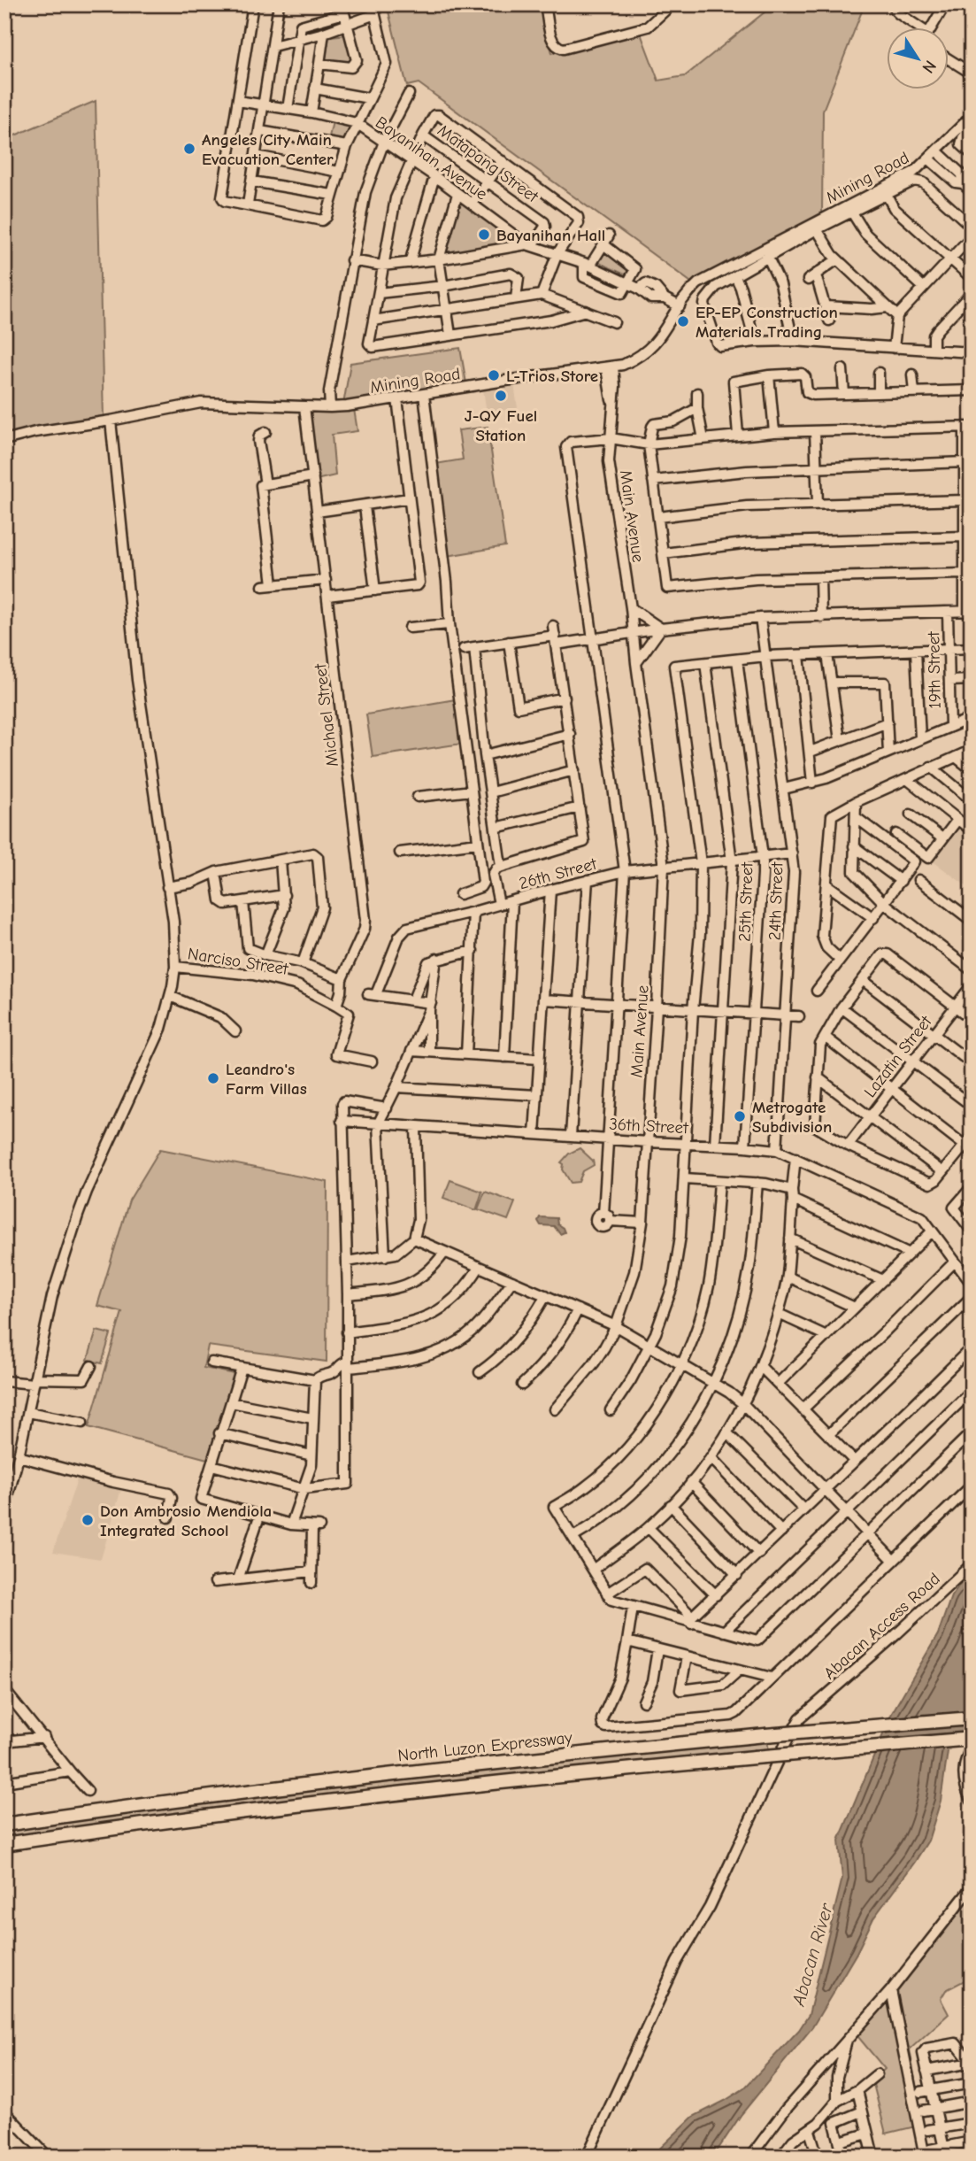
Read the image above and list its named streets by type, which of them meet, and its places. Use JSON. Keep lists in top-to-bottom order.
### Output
{
  "streets": {
    "highway": ["North Luzon Expressway"],
    "street": [
      "Bayanihan Avenue",
      "Matapang Street",
      "Mining Road",
      "Main Avenue",
      "19th Street",
      "Michael Street",
      "26th Street",
      "24th Street",
      "25th Street",
      "Narciso Street",
      "Lazatin Street",
      "36th Street",
      "Abacan Access Road"
    ]
  },
  "crossings": [
    ["Bayanihan Avenue", "Matapang Street"],
    ["Mining Road", "Main Avenue"],
    ["Mining Road", "Michael Street"],
    ["Main Avenue", "26th Street"],
    ["Main Avenue", "36th Street"],
    ["Michael Street", "Narciso Street"],
    ["26th Street", "24th Street"],
    ["26th Street", "25th Street"],
    ["24th Street", "36th Street"],
    ["25th Street", "36th Street"]
  ],
  "water": ["Abacan River"],
  "places": [
    "Angeles City Main Evacuation Center",
    "Bayanihan Hall",
    "EP-EP Construction Materials Trading",
    "L-Trios Store",
    "J-QY Fuel Station",
    "Leandro's Farm Villas",
    "Metrogate Subdivision",
    "Don Ambrosio Mendiola Integrated School"
  ],
  "north": "bottom right"
}
